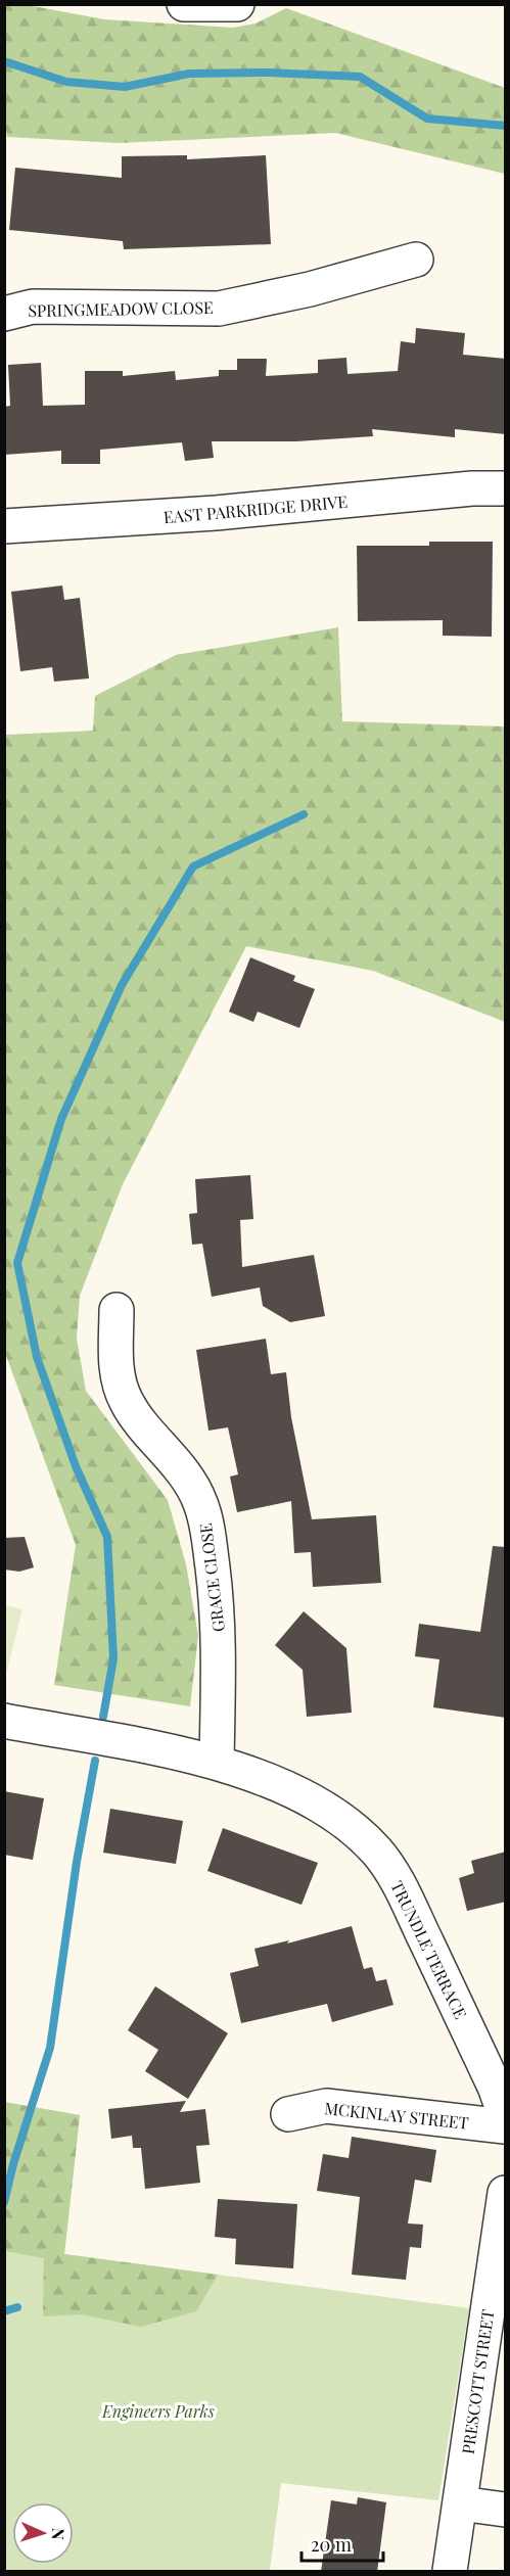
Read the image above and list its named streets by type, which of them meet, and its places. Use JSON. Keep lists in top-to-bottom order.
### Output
{
  "streets": {
    "street": [
      "SPRINGMEADOW CLOSE",
      "EAST PARKRIDGE DRIVE",
      "GRACE CLOSE",
      "TRUNDLE TERRACE",
      "MCKINLAY STREET",
      "PRESCOTT STREET"
    ]
  },
  "crossings": [
    ["GRACE CLOSE", "TRUNDLE TERRACE"]
  ],
  "parks": ["Engineers Parks"],
  "scale_bar": "20 m",
  "north": "right"
}
